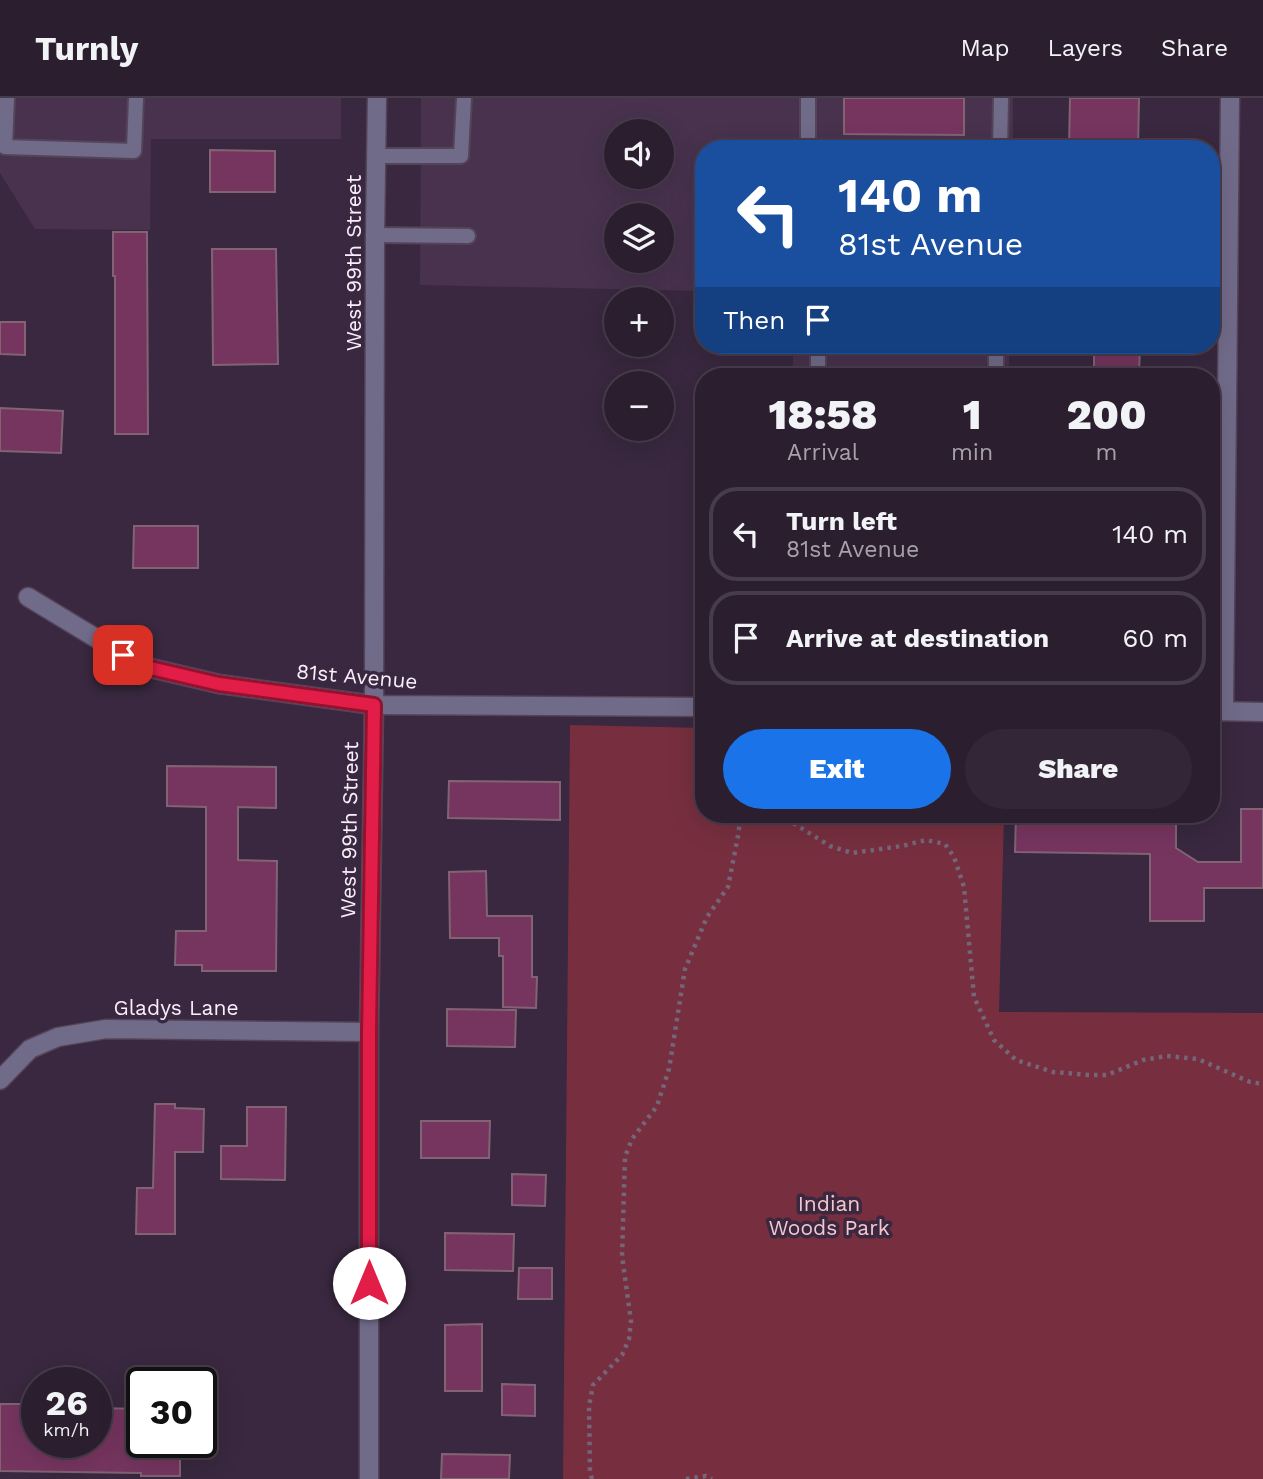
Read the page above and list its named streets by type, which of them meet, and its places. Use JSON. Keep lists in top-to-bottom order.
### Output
{
  "streets": {
    "street": ["West 99th Street", "81st Avenue", "Gladys Lane"]
  },
  "crossings": [
    ["West 99th Street", "81st Avenue"],
    ["West 99th Street", "Gladys Lane"]
  ],
  "parks": ["Indian Woods Park"],
  "page": {
    "header": "Turnly",
    "nav": ["Map", "Layers", "Share"],
    "map_buttons": ["+", "−"],
    "turn": ["140 m", "81st Avenue"],
    "then": "Then",
    "eta": [
      "18:58",
      "Arrival",
      "1",
      "min",
      "200",
      "m"
    ],
    "list": [
      {
        "name": "Turn left",
        "note": "81st Avenue",
        "value": "140 m"
      },
      {
        "name": "Arrive at destination",
        "value": "60 m"
      }
    ],
    "buttons": ["Exit", "Share"],
    "speed": "26 km/h",
    "limit": "30"
  }
}
